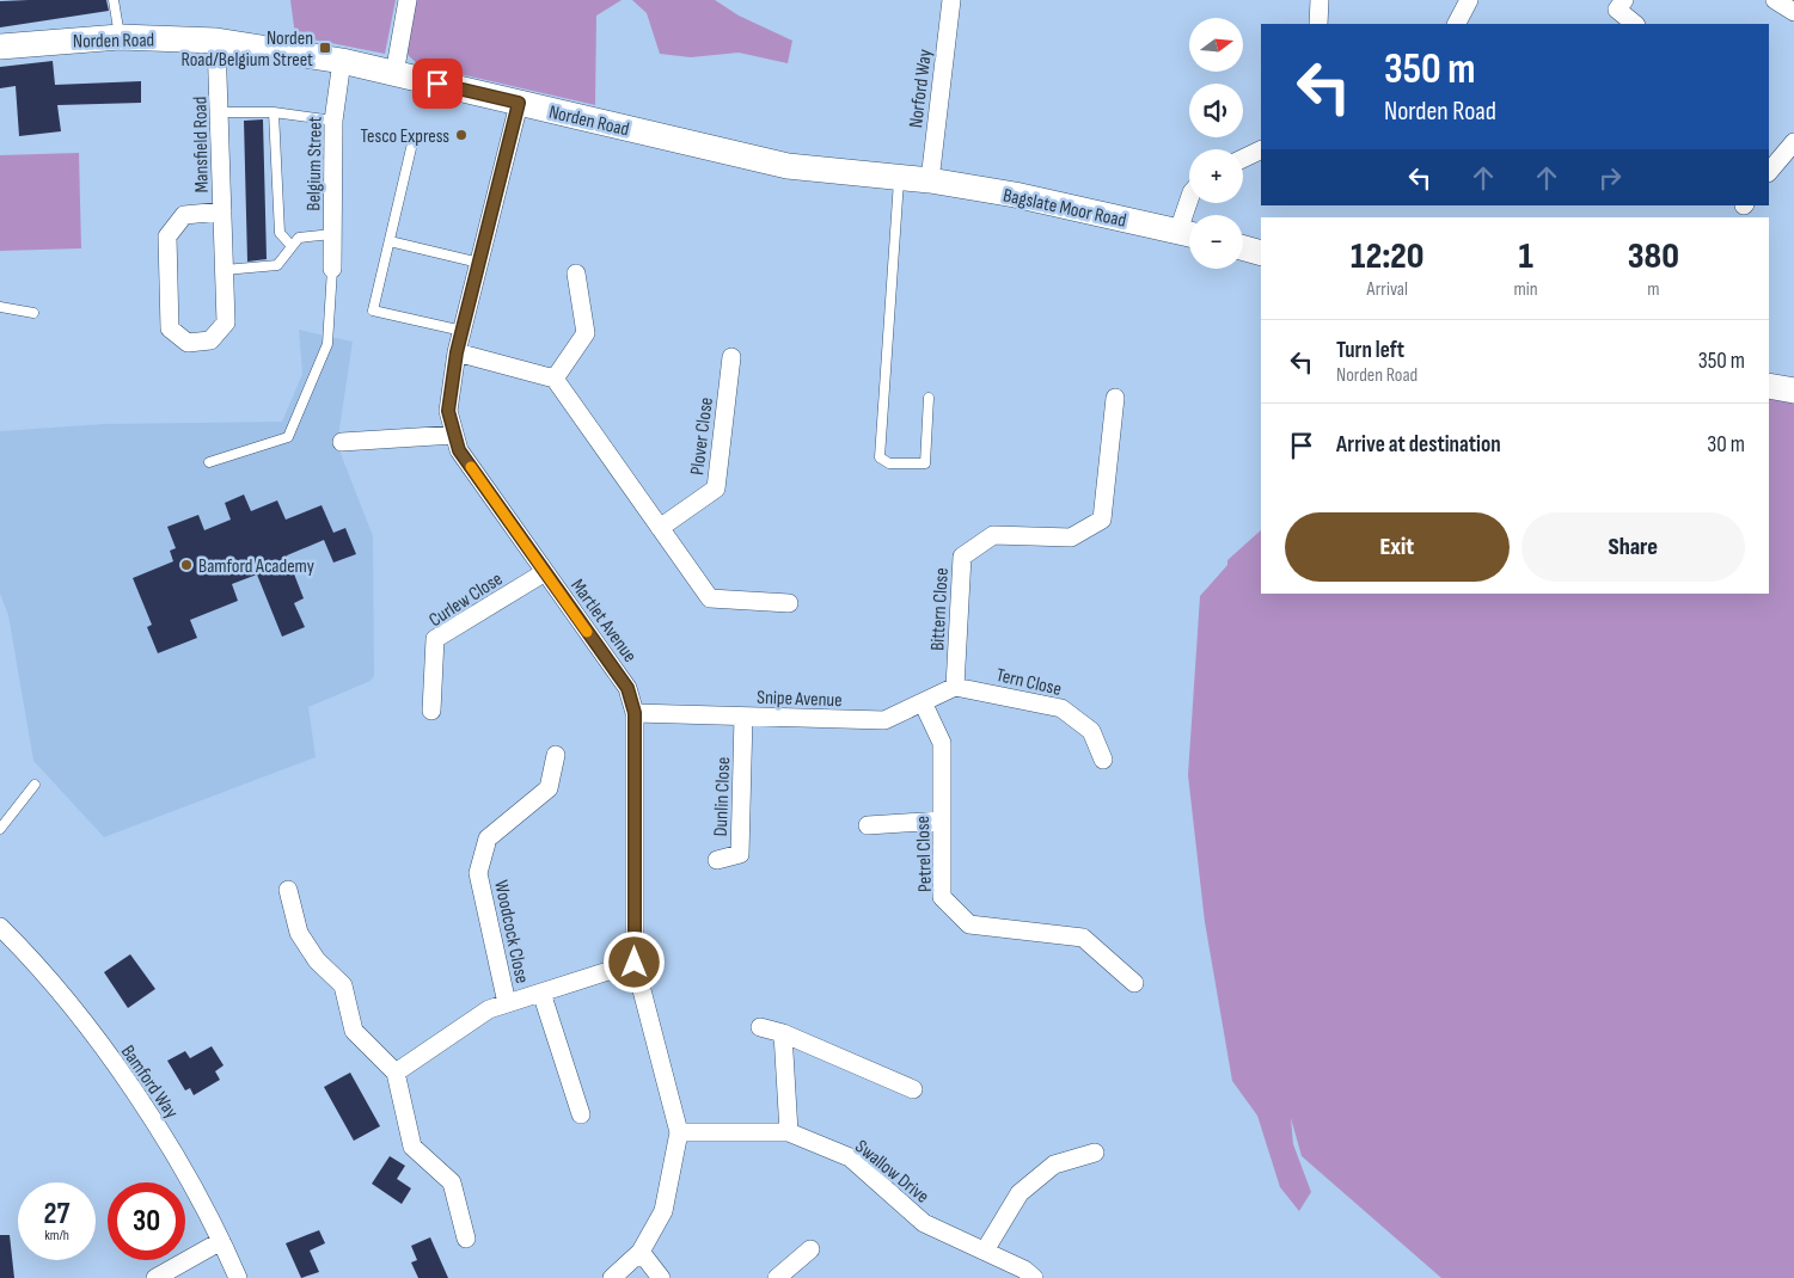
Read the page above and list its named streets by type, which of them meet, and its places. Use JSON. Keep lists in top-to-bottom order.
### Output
{
  "streets": {
    "street": [
      "Norden Road",
      "Norford Way",
      "Mansfield Road",
      "Belgium Street",
      "Bagslate Moor Road",
      "Plover Close",
      "Curlew Close",
      "Bittern Close",
      "Martlet Avenue",
      "Tern Close",
      "Snipe Avenue",
      "Dunlin Close",
      "Petrel Close",
      "Woodcock Close",
      "Bamford Way",
      "Swallow Drive"
    ]
  },
  "crossings": [
    ["Norden Road", "Norford Way"],
    ["Norden Road", "Mansfield Road"],
    ["Norden Road", "Belgium Street"],
    ["Norden Road", "Bagslate Moor Road"],
    ["Norden Road", "Martlet Avenue"],
    ["Norford Way", "Bagslate Moor Road"],
    ["Curlew Close", "Martlet Avenue"],
    ["Bittern Close", "Tern Close"],
    ["Bittern Close", "Snipe Avenue"],
    ["Martlet Avenue", "Snipe Avenue"],
    ["Martlet Avenue", "Woodcock Close"],
    ["Martlet Avenue", "Swallow Drive"],
    ["Tern Close", "Snipe Avenue"],
    ["Snipe Avenue", "Dunlin Close"],
    ["Snipe Avenue", "Petrel Close"]
  ],
  "places": {
    "transit": ["Norden Road/Belgium Street"],
    "other": ["Tesco Express", "Bamford Academy"]
  },
  "north": "right",
  "page": {
    "map_buttons": ["+", "−"],
    "turn": ["350 m", "Norden Road"],
    "eta": [
      "12:20",
      "Arrival",
      "1",
      "min",
      "380",
      "m"
    ],
    "list": [
      {
        "name": "Turn left",
        "note": "Norden Road",
        "value": "350 m"
      },
      {
        "name": "Arrive at destination",
        "value": "30 m"
      }
    ],
    "buttons": ["Exit", "Share"],
    "speed": "27 km/h",
    "limit": "30"
  }
}
